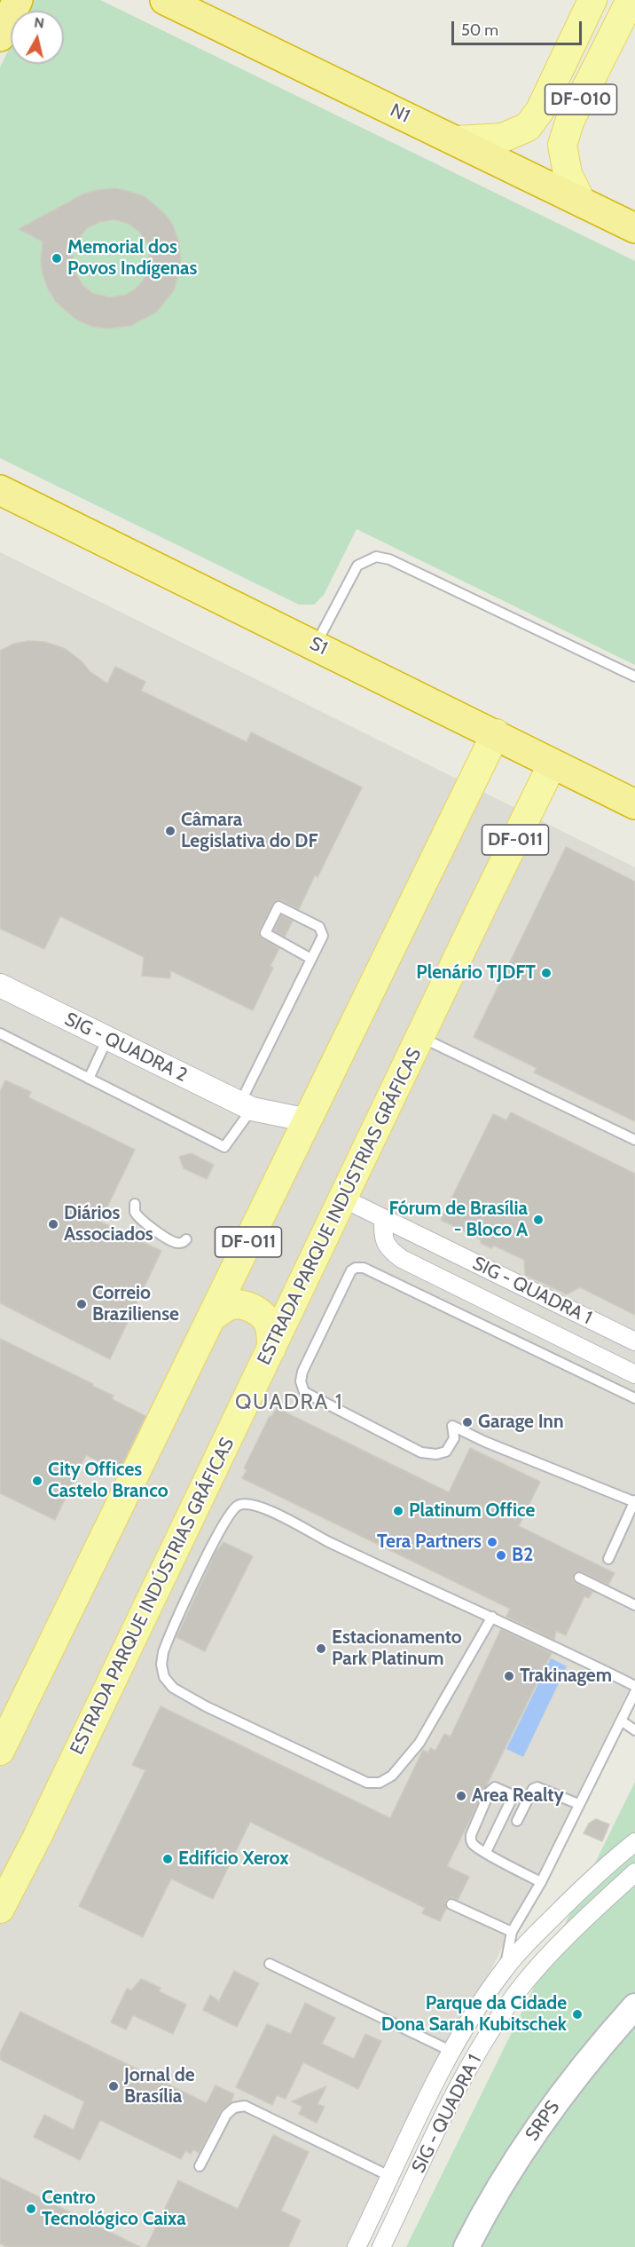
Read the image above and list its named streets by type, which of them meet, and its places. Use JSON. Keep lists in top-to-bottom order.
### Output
{
  "streets": {
    "highway": ["N1", "S1"],
    "main road": [
      "DF-010",
      "DF-011",
      "ESTRADA PARQUE INDÚSTRIAS GRÁFICAS",
      "SRPS"
    ],
    "street": ["SIG - QUADRA 2", "SIG - QUADRA 1"]
  },
  "crossings": [
    ["DF-010", "N1"],
    ["S1", "DF-011"],
    ["S1", "ESTRADA PARQUE INDÚSTRIAS GRÁFICAS"],
    ["DF-011", "SIG - QUADRA 2"],
    ["ESTRADA PARQUE INDÚSTRIAS GRÁFICAS", "SIG - QUADRA 1"]
  ],
  "districts": ["QUADRA 1"],
  "places": [
    "Memorial dos Povos Indígenas",
    "Câmara Legislativa do DF",
    "Plenário TJDFT",
    "Fórum de Brasília - Bloco A",
    "Diários Associados",
    "Correio Braziliense",
    "Garage Inn",
    "City Offices Castelo Branco",
    "Platinum Office",
    "Tera Partners",
    "B2",
    "Estacionamento Park Platinum",
    "Trakinagem",
    "Area Realty",
    "Edifício Xerox",
    "Parque da Cidade Dona Sarah Kubitschek",
    "Jornal de Brasília",
    "Centro Tecnológico Caixa"
  ],
  "scale_bar": "50 m",
  "north": "top"
}
